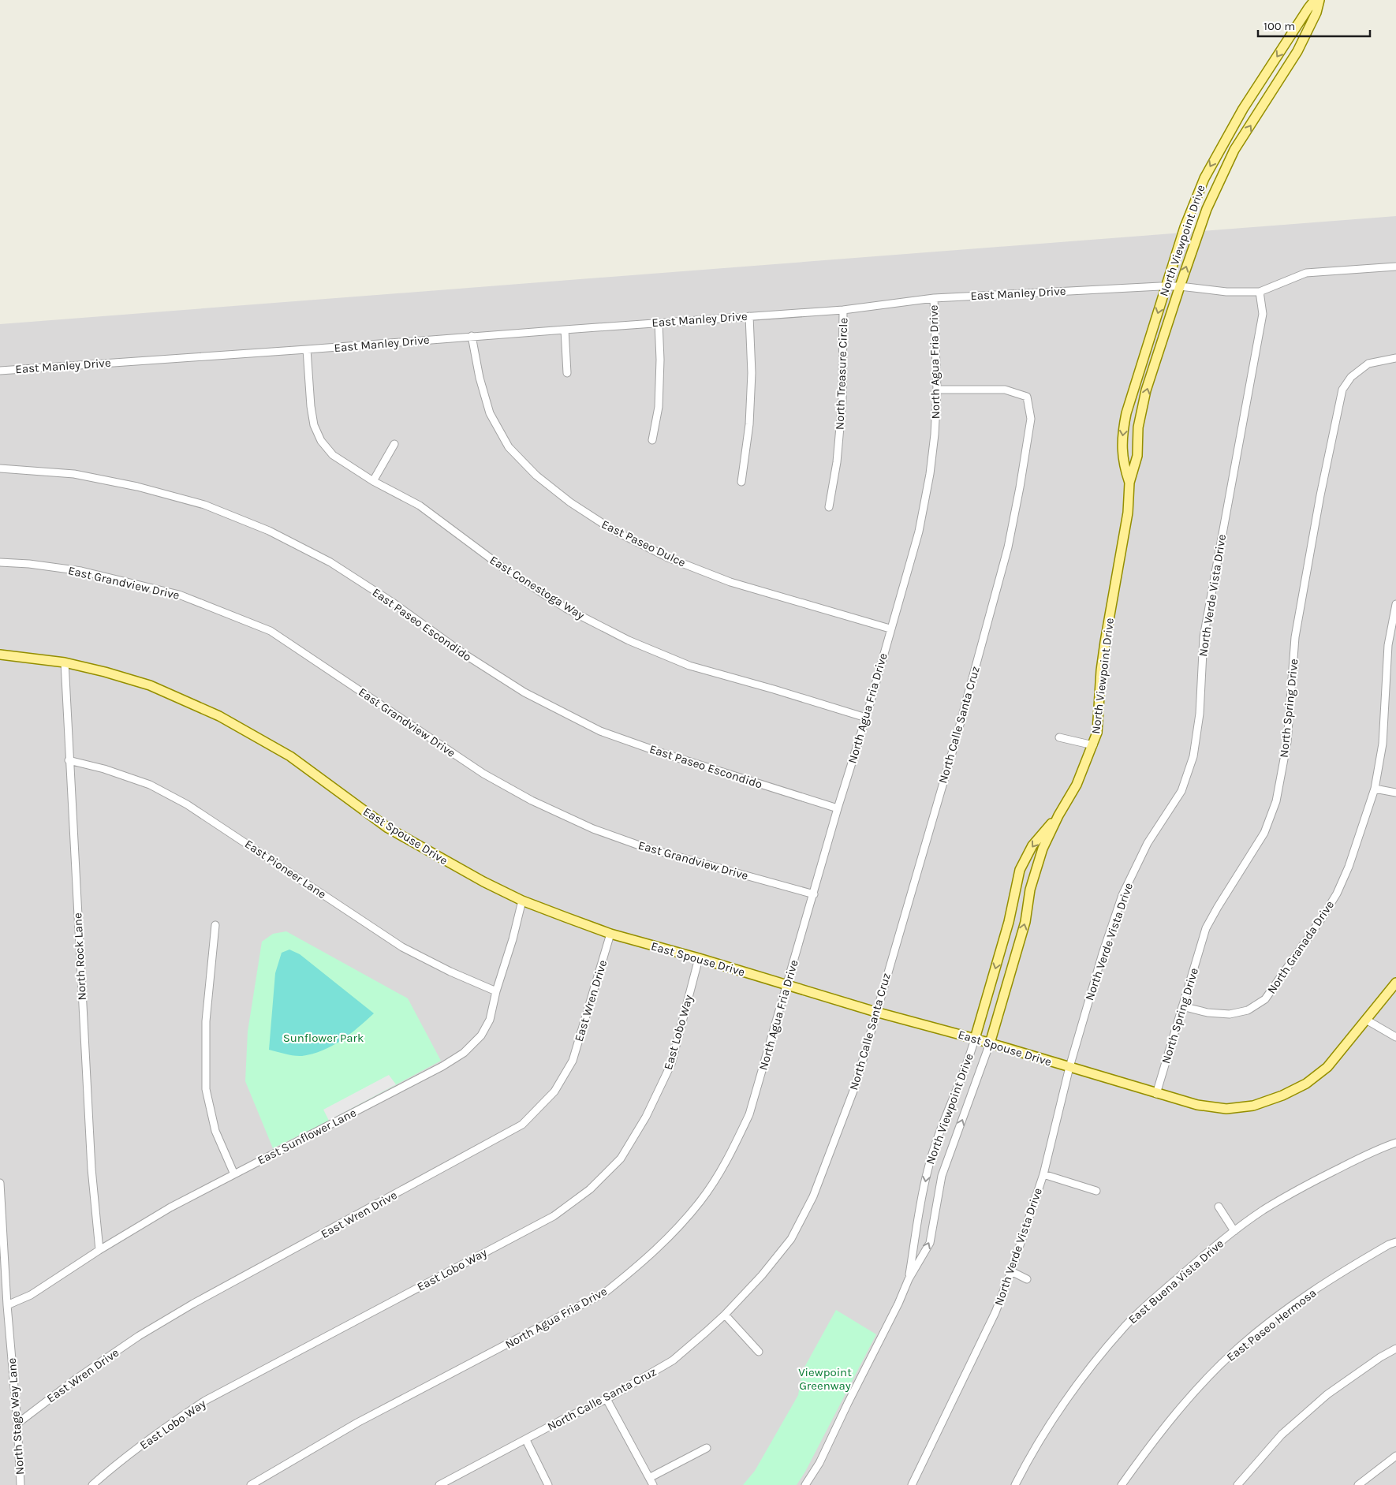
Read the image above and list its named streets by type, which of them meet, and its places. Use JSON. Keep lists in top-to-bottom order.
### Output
{
  "streets": {
    "main road": ["North Viewpoint Drive", "East Spouse Drive"],
    "street": [
      "East Manley Drive",
      "North Agua Fria Drive",
      "North Treasure Circle",
      "East Paseo Dulce",
      "East Grandview Drive",
      "East Conestoga Way",
      "North Verde Vista Drive",
      "East Paseo Escondido",
      "North Spring Drive",
      "North Calle Santa Cruz",
      "East Pioneer Lane",
      "North Granada Drive",
      "North Rock Lane",
      "East Wren Drive",
      "East Lobo Way",
      "East Sunflower Lane",
      "East Buena Vista Drive",
      "East Paseo Hermosa",
      "North Stage Way Lane"
    ]
  },
  "crossings": [
    ["North Viewpoint Drive", "East Manley Drive"],
    ["North Viewpoint Drive", "East Spouse Drive"],
    ["East Manley Drive", "North Agua Fria Drive"],
    ["East Manley Drive", "North Treasure Circle"],
    ["East Manley Drive", "East Paseo Dulce"],
    ["East Manley Drive", "East Conestoga Way"],
    ["East Manley Drive", "North Verde Vista Drive"],
    ["North Agua Fria Drive", "East Paseo Dulce"],
    ["North Agua Fria Drive", "East Grandview Drive"],
    ["North Agua Fria Drive", "East Conestoga Way"],
    ["North Agua Fria Drive", "East Paseo Escondido"],
    ["North Agua Fria Drive", "North Calle Santa Cruz"],
    ["North Agua Fria Drive", "East Spouse Drive"],
    ["North Verde Vista Drive", "East Spouse Drive"],
    ["North Spring Drive", "East Spouse Drive"],
    ["North Spring Drive", "North Granada Drive"],
    ["North Calle Santa Cruz", "East Spouse Drive"],
    ["East Spouse Drive", "North Rock Lane"],
    ["East Spouse Drive", "East Wren Drive"],
    ["East Spouse Drive", "East Lobo Way"],
    ["East Spouse Drive", "East Sunflower Lane"],
    ["East Pioneer Lane", "North Rock Lane"],
    ["East Pioneer Lane", "East Sunflower Lane"],
    ["North Rock Lane", "East Sunflower Lane"],
    ["East Wren Drive", "North Stage Way Lane"],
    ["East Sunflower Lane", "North Stage Way Lane"]
  ],
  "parks": ["Sunflower Park", "Viewpoint Greenway"],
  "scale_bar": "100 m"
}
